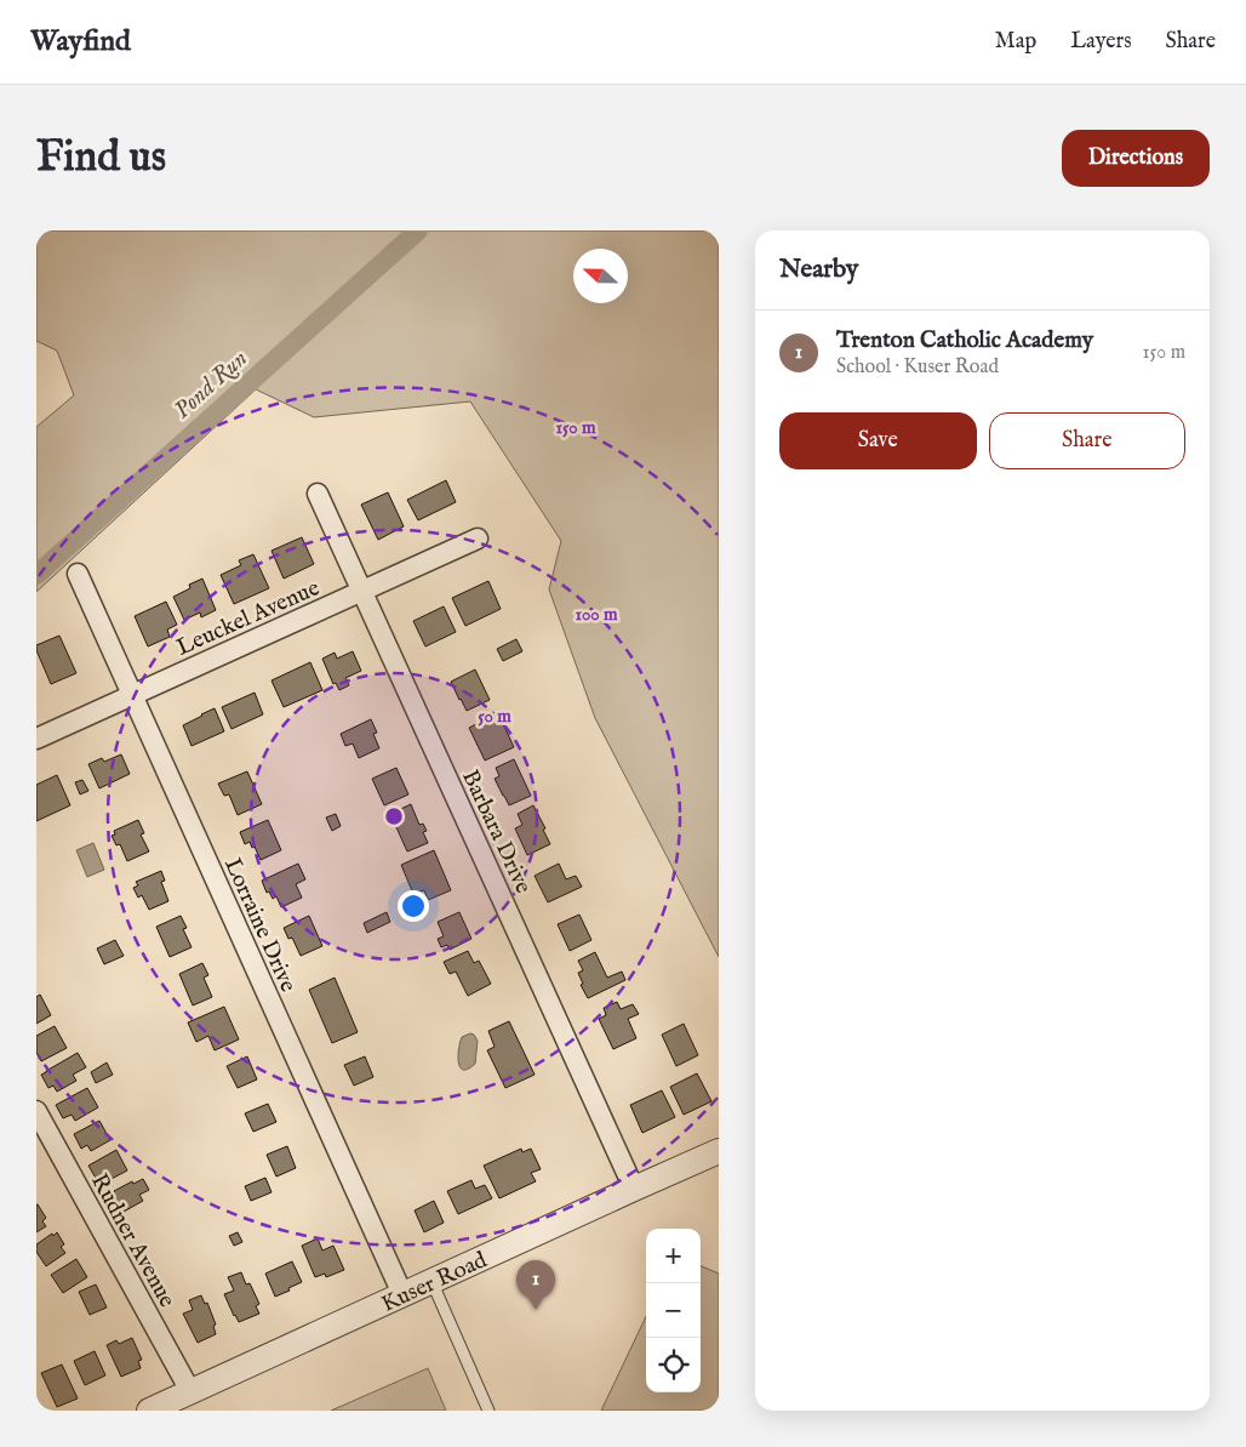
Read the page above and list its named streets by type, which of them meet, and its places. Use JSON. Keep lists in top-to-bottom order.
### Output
{
  "streets": {
    "street": [
      "Leuckel Avenue",
      "Barbara Drive",
      "Lorraine Drive",
      "Rudner Avenue",
      "Kuser Road"
    ]
  },
  "crossings": [
    ["Leuckel Avenue", "Barbara Drive"],
    ["Leuckel Avenue", "Lorraine Drive"],
    ["Barbara Drive", "Kuser Road"],
    ["Lorraine Drive", "Kuser Road"],
    ["Rudner Avenue", "Kuser Road"]
  ],
  "water": ["Pond Run"],
  "north": "left",
  "page": {
    "header": "Wayfind",
    "nav": ["Map", "Layers", "Share"],
    "buttons": [
      "Directions",
      ["Save", "Share"]
    ],
    "title": "Find us",
    "heading": "Nearby",
    "list": [
      {
        "mark": "1",
        "name": "Trenton Catholic Academy",
        "note": "School · Kuser Road",
        "value": "150 m"
      }
    ],
    "map_buttons": ["+", "−"],
    "pins": "1"
  },
  "rings": ["150 m", "100 m", "50 m"]
}
